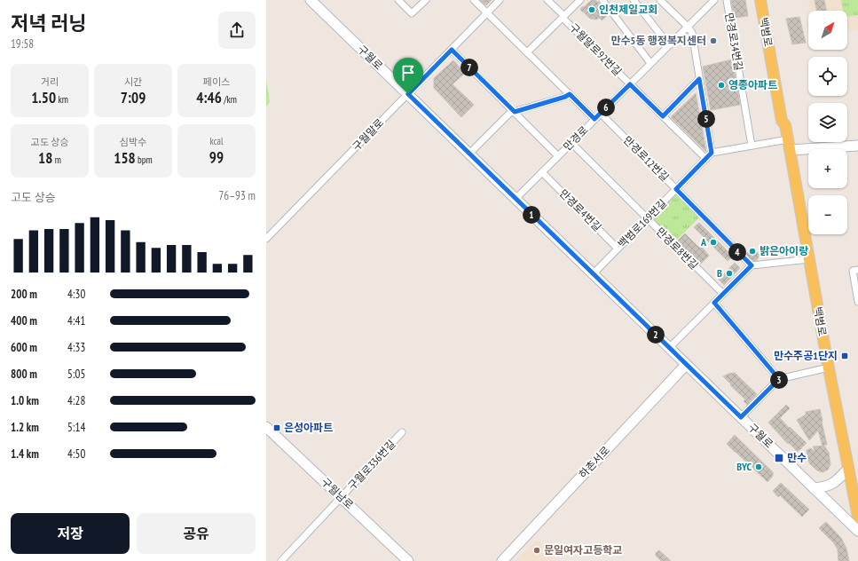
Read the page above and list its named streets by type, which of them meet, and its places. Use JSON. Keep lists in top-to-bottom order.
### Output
{
  "streets": {
    "main road": [
      "백범로",
      "구월로",
      "하촌서로",
      "구월남로"
    ],
    "street": [
      "만경로34번길",
      "구월말로92번길",
      "구월말로",
      "만경로",
      "만경로12번길",
      "만경로4번길",
      "백범로169번길",
      "만경로8번길",
      "구월로336번길"
    ]
  },
  "crossings": [
    ["구월말로92번길", "만경로"],
    ["구월말로92번길", "백범로169번길"],
    ["구월로", "구월말로"],
    ["구월로", "만경로"],
    ["구월로", "백범로169번길"],
    ["구월로", "하촌서로"],
    ["만경로", "만경로12번길"],
    ["만경로", "만경로4번길"],
    ["만경로", "만경로8번길"],
    ["만경로12번길", "백범로169번길"],
    ["만경로4번길", "백범로169번길"],
    ["백범로169번길", "만경로8번길"],
    ["구월로336번길", "구월남로"]
  ],
  "places": {
    "other": [
      "인천제일교회",
      "만수5동 행정복지센터",
      "영종아파트",
      "A",
      "밝은아이랑",
      "B",
      "BYC",
      "문일여자고등학교"
    ],
    "transit": ["만수주공1단지", "은성아파트", "만수"]
  },
  "north": "top right",
  "page": {
    "heading": ["저녁 러닝", "19:58"],
    "map_buttons": ["+", "−"],
    "pins": [
      "7",
      "6",
      "5",
      "1",
      "4",
      "2",
      "3"
    ],
    "stats": [
      ["거리", "1.50 km"],
      ["시간", "7:09"],
      ["페이스", "4:46 /km"],
      ["고도 상승", "18 m"],
      ["심박수", "158 bpm"],
      ["kcal", "99"]
    ],
    "chart": ["고도 상승", "76–93 m"],
    "list": [
      {
        "name": "200 m",
        "note": "4:30"
      },
      {
        "name": "400 m",
        "note": "4:41"
      },
      {
        "name": "600 m",
        "note": "4:33"
      },
      {
        "name": "800 m",
        "note": "5:05"
      },
      {
        "name": "1.0 km",
        "note": "4:28"
      },
      {
        "name": "1.2 km",
        "note": "5:14"
      },
      {
        "name": "1.4 km",
        "note": "4:50"
      }
    ],
    "buttons": ["저장", "공유"]
  }
}
